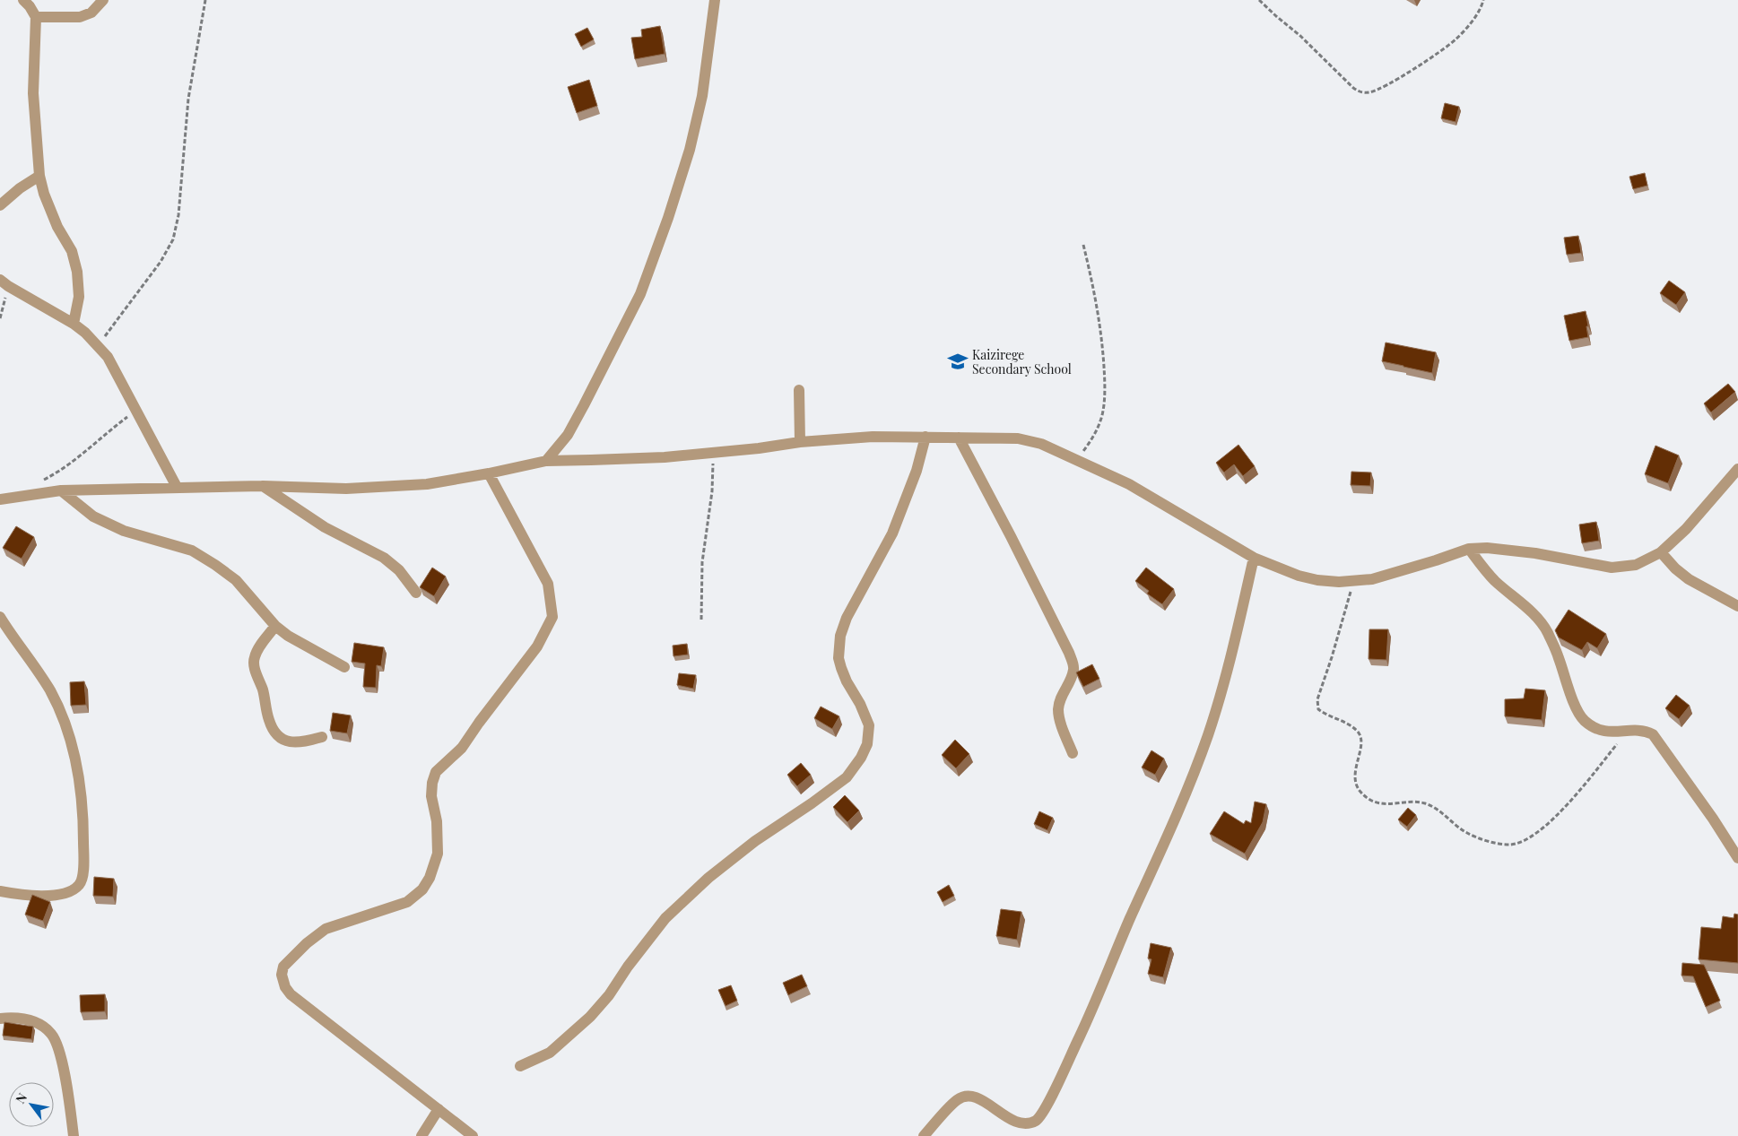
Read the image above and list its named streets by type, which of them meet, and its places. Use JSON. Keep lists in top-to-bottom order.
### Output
{
  "places": {
    "school or university": ["Kaizirege Secondary School"]
  },
  "north": "top left"
}
